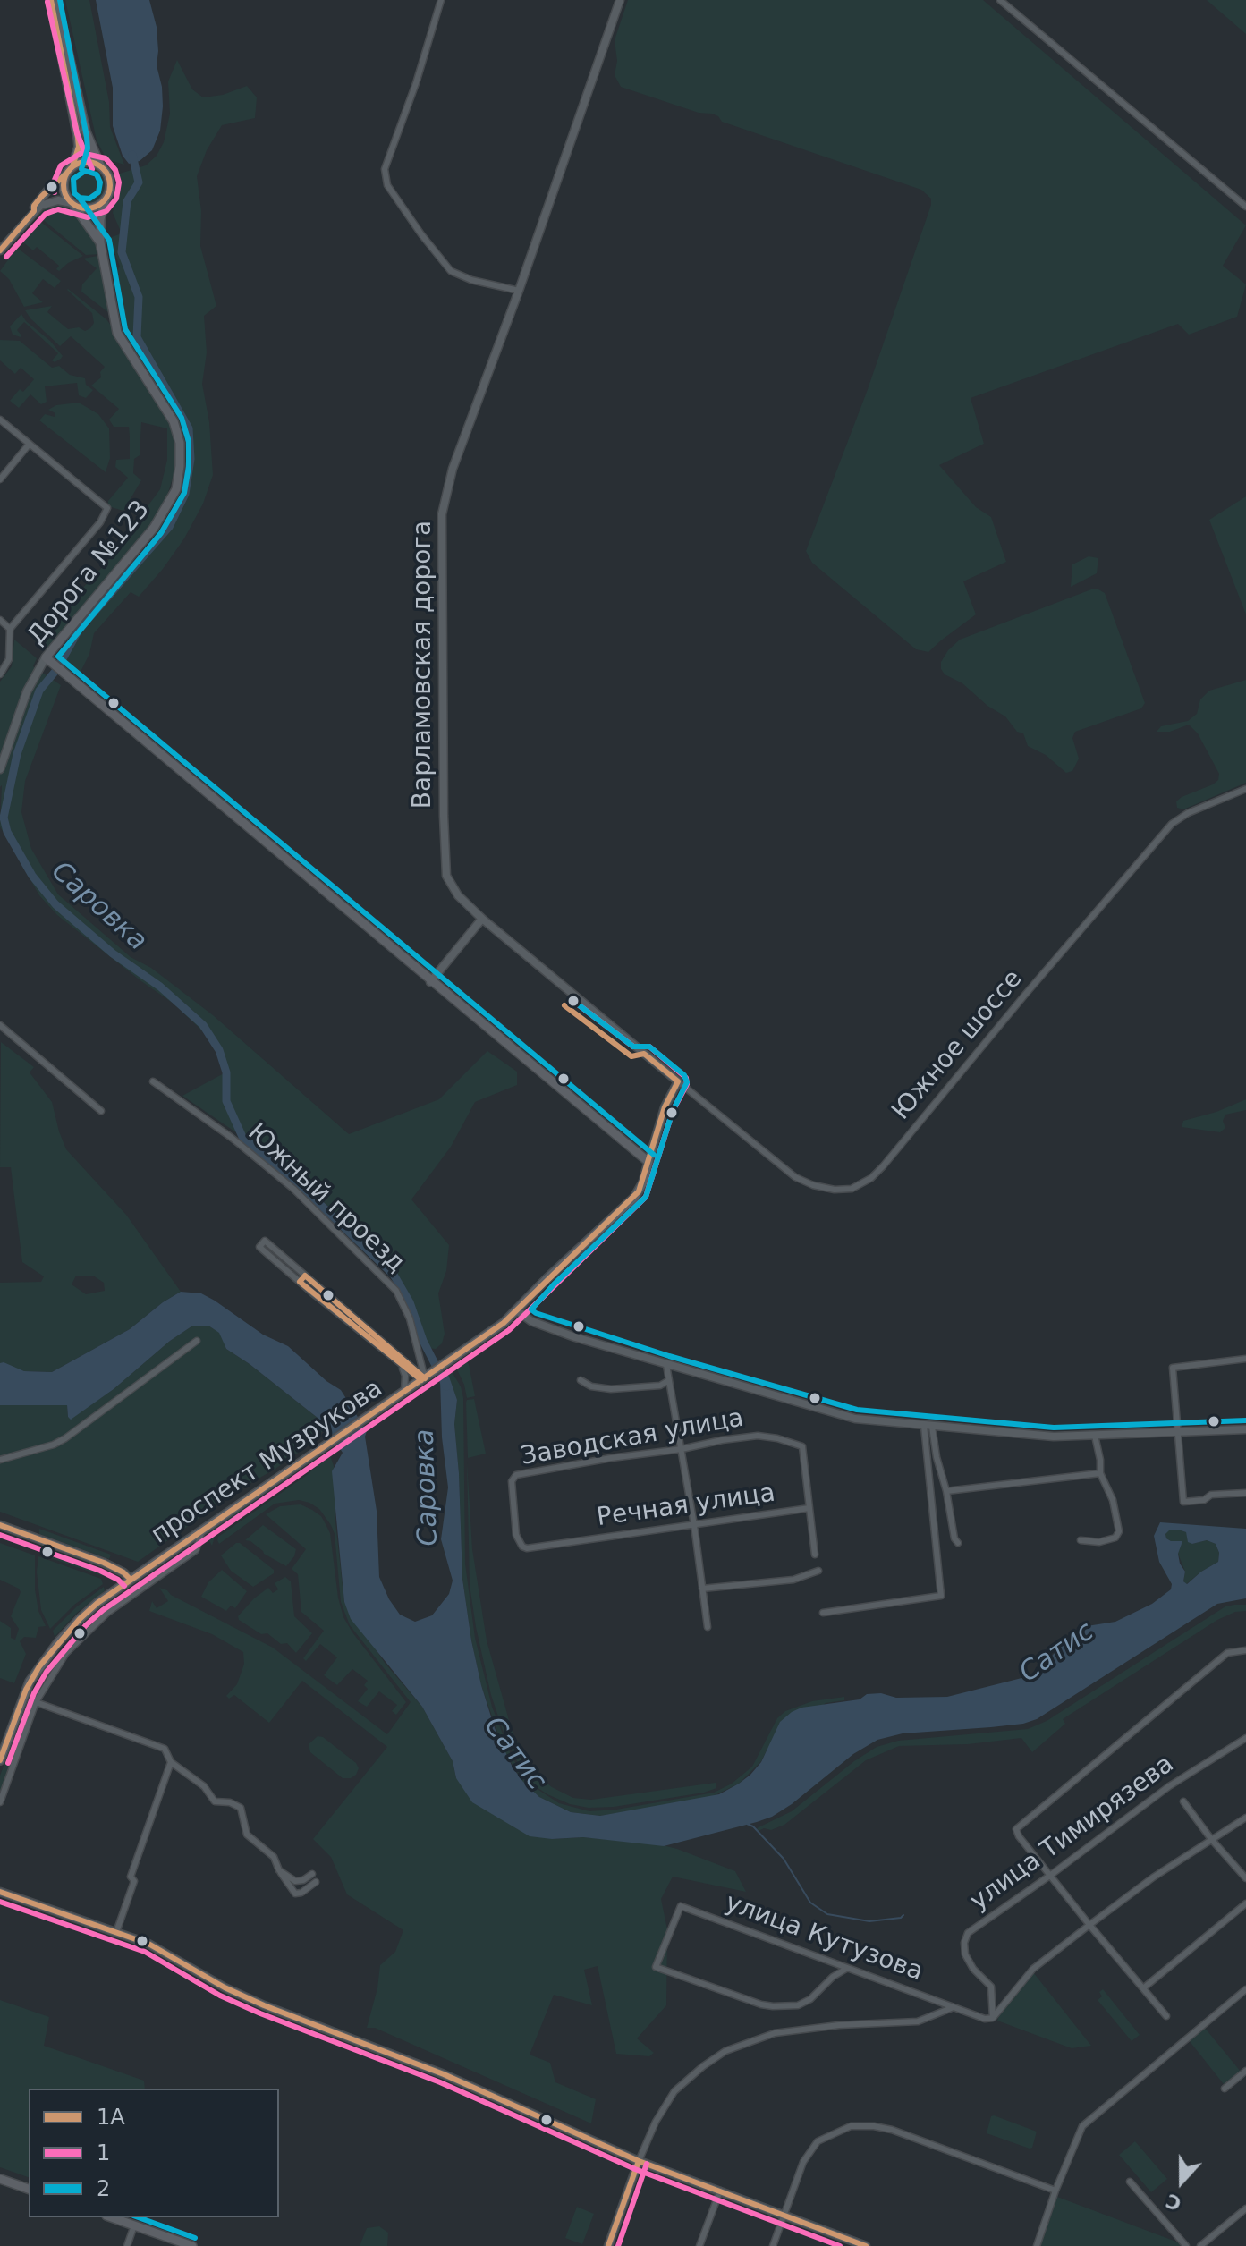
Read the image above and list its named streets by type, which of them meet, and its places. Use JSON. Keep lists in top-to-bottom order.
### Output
{
  "streets": {
    "main road": ["Дорога №123", "проспект Музрукова"],
    "street": [
      "Варламовская дорога",
      "Южное шоссе",
      "Южный проезд",
      "Заводская улица",
      "Речная улица",
      "улица Тимирязева",
      "улица Кутузова"
    ]
  },
  "crossings": [
    ["Варламовская дорога", "Южное шоссе"],
    ["Варламовская дорога", "проспект Музрукова"],
    ["Южное шоссе", "проспект Музрукова"],
    ["Южный проезд", "проспект Музрукова"],
    ["Заводская улица", "Речная улица"],
    ["улица Тимирязева", "улица Кутузова"]
  ],
  "water": ["Саровка", "Сатис"],
  "lines": ["transit line 1А", "transit line 2", "transit line 1"],
  "legend": ["1А", "1", "2"],
  "north": "bottom"
}
